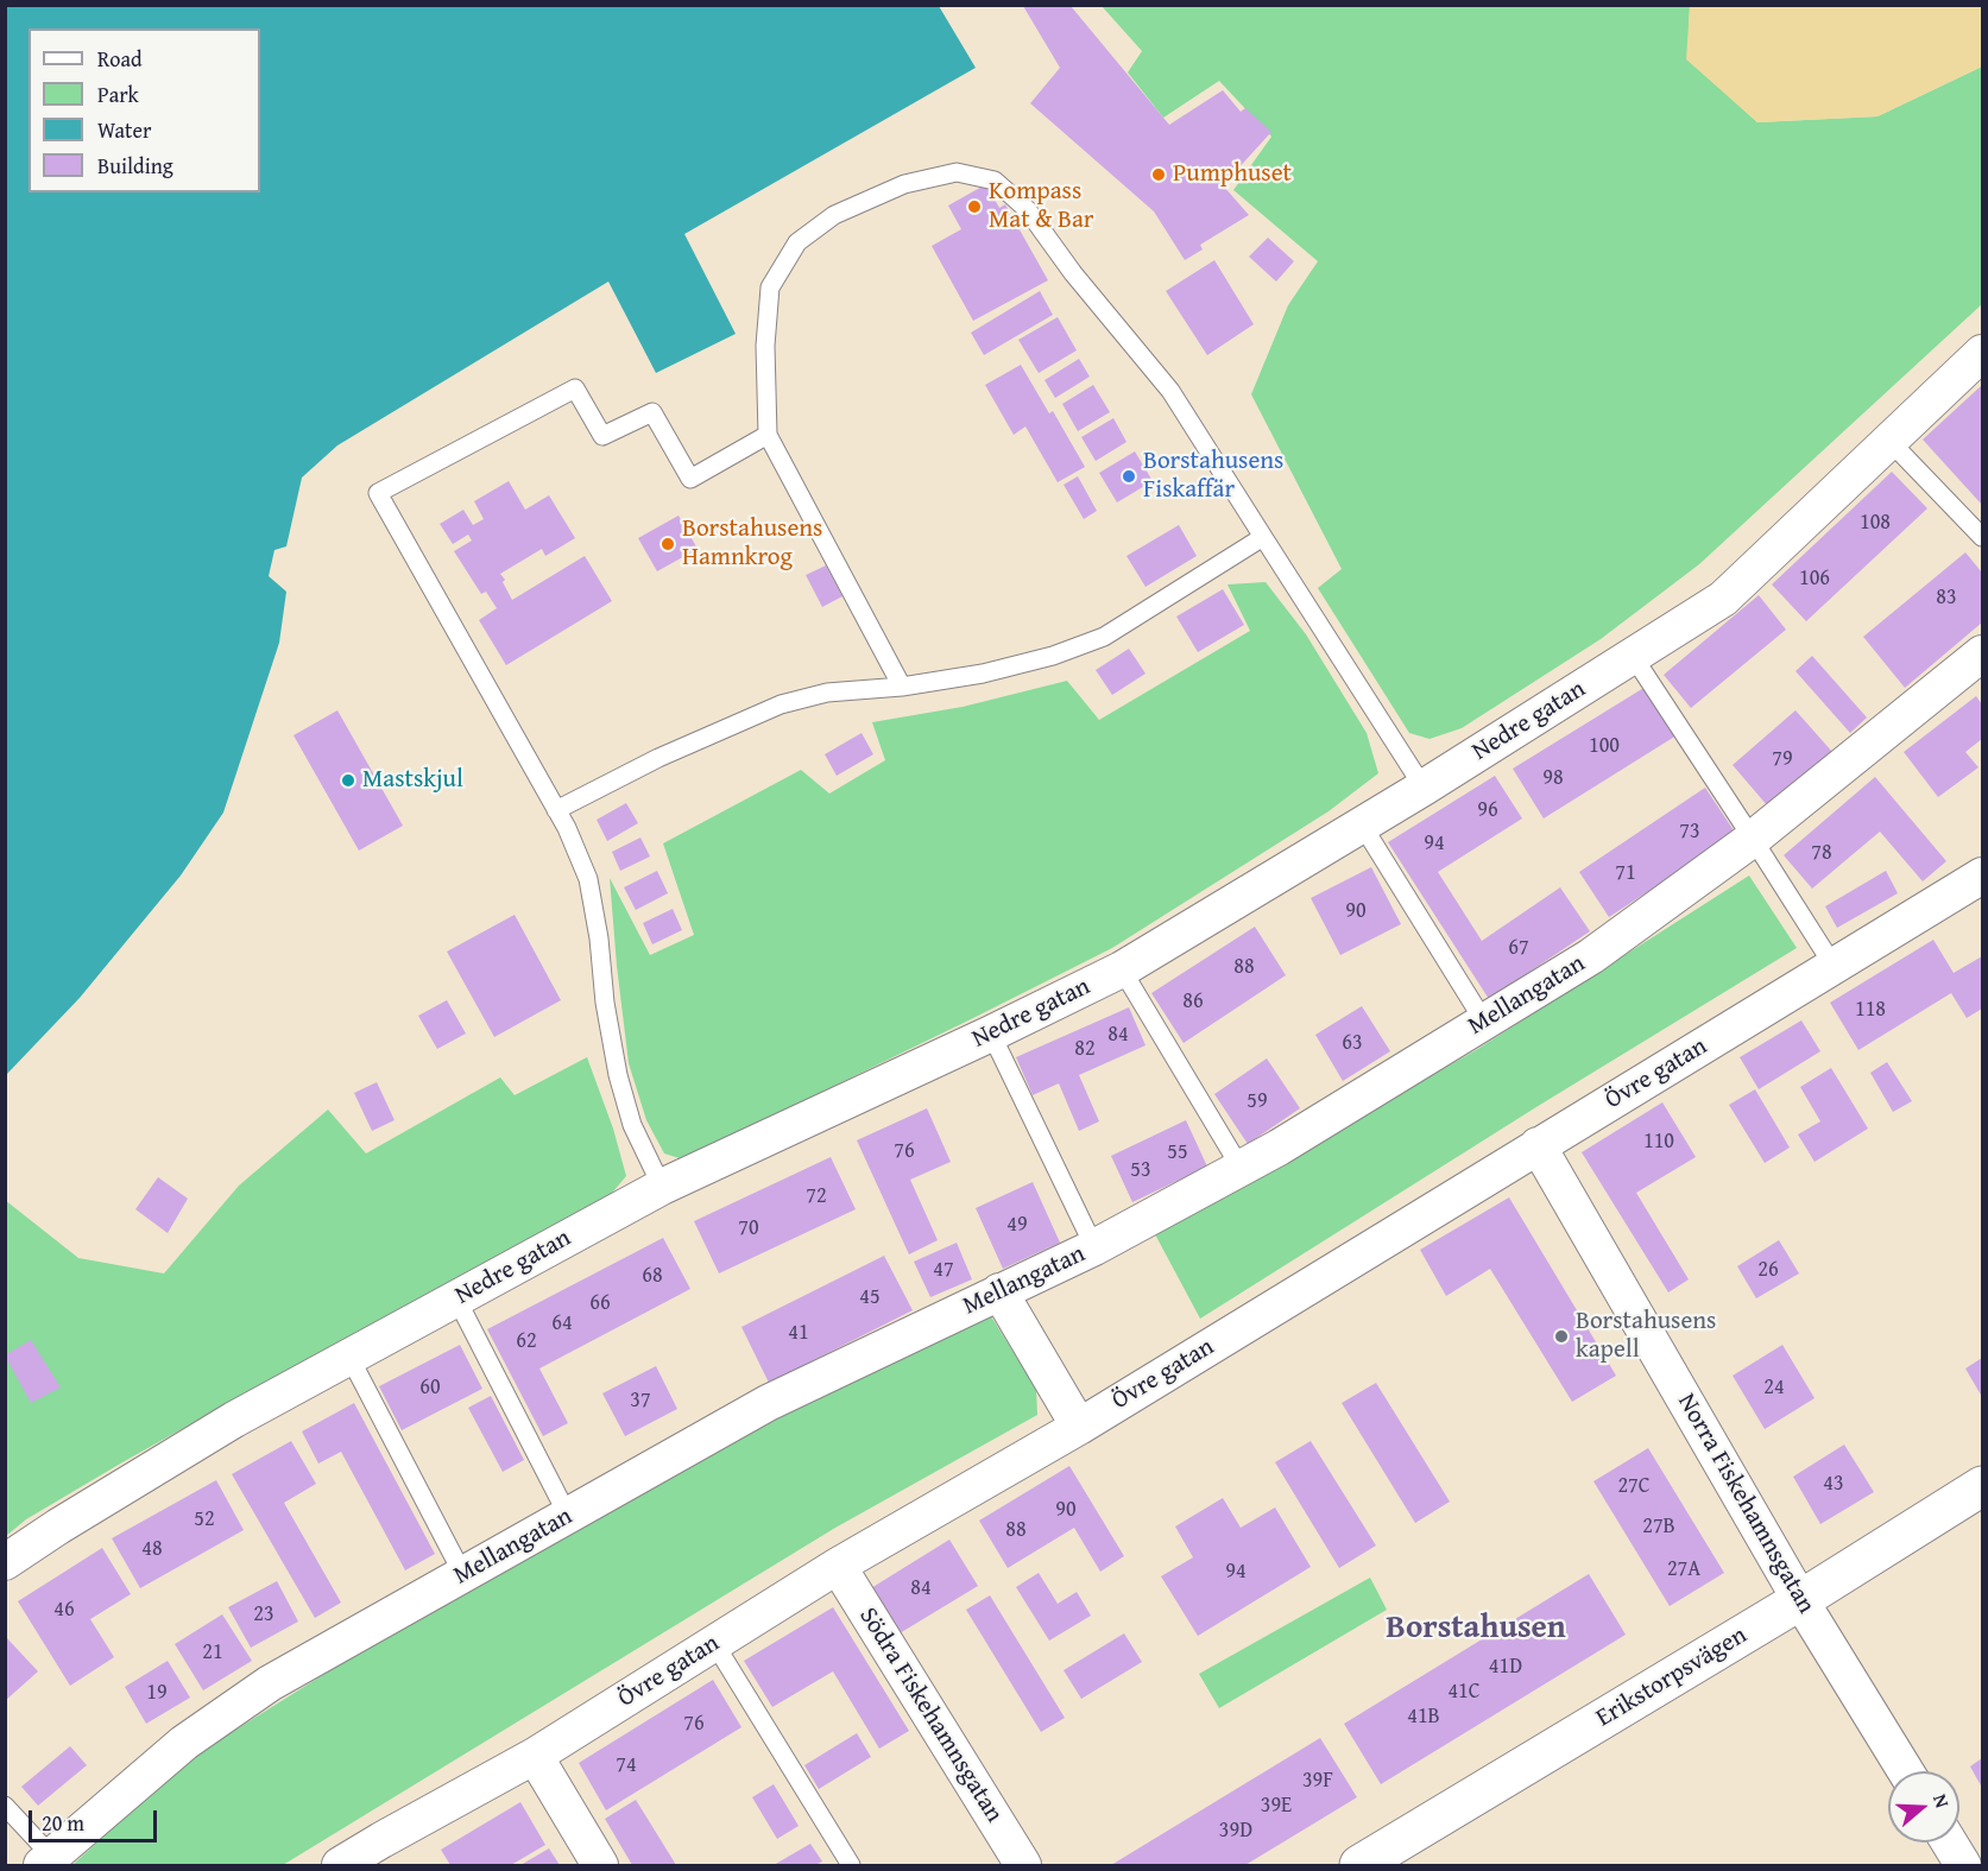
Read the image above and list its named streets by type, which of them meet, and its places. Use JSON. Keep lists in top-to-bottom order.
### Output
{
  "streets": {
    "street": [
      "Nedre gatan",
      "Mellangatan",
      "Övre gatan",
      "Norra Fiskehamnsgatan",
      "Erikstorpsvägen",
      "Södra Fiskehamnsgatan"
    ]
  },
  "crossings": [
    ["Övre gatan", "Norra Fiskehamnsgatan"],
    ["Övre gatan", "Södra Fiskehamnsgatan"],
    ["Norra Fiskehamnsgatan", "Erikstorpsvägen"]
  ],
  "districts": ["Borstahusen"],
  "places": [
    "Pumphuset",
    "Kompass Mat & Bar",
    "Borstahusens Fiskaffär",
    "Borstahusens Hamnkrog",
    "Mastskjul",
    "Borstahusens kapell"
  ],
  "house_numbers": [
    "108",
    "106",
    "83",
    "100",
    "79",
    "98",
    "96",
    "73",
    "94",
    "78",
    "71",
    "90",
    "67",
    "88",
    "86",
    "118",
    "84",
    "63",
    "82",
    "59",
    "110",
    "76",
    "55",
    "53",
    "72",
    "49",
    "70",
    "47",
    "26",
    "68",
    "45",
    "66",
    "64",
    "41",
    "62",
    "60",
    "24",
    "37",
    "43",
    "27C",
    "90",
    "52",
    "27B",
    "88",
    "48",
    "27A",
    "94",
    "84",
    "46",
    "23",
    "21",
    "41D",
    "41C",
    "19",
    "41B",
    "76",
    "74",
    "39F",
    "39E",
    "39D"
  ],
  "legend": [
    "Road",
    "Park",
    "Water",
    "Building"
  ],
  "scale_bar": "20 m",
  "north": "right"
}
